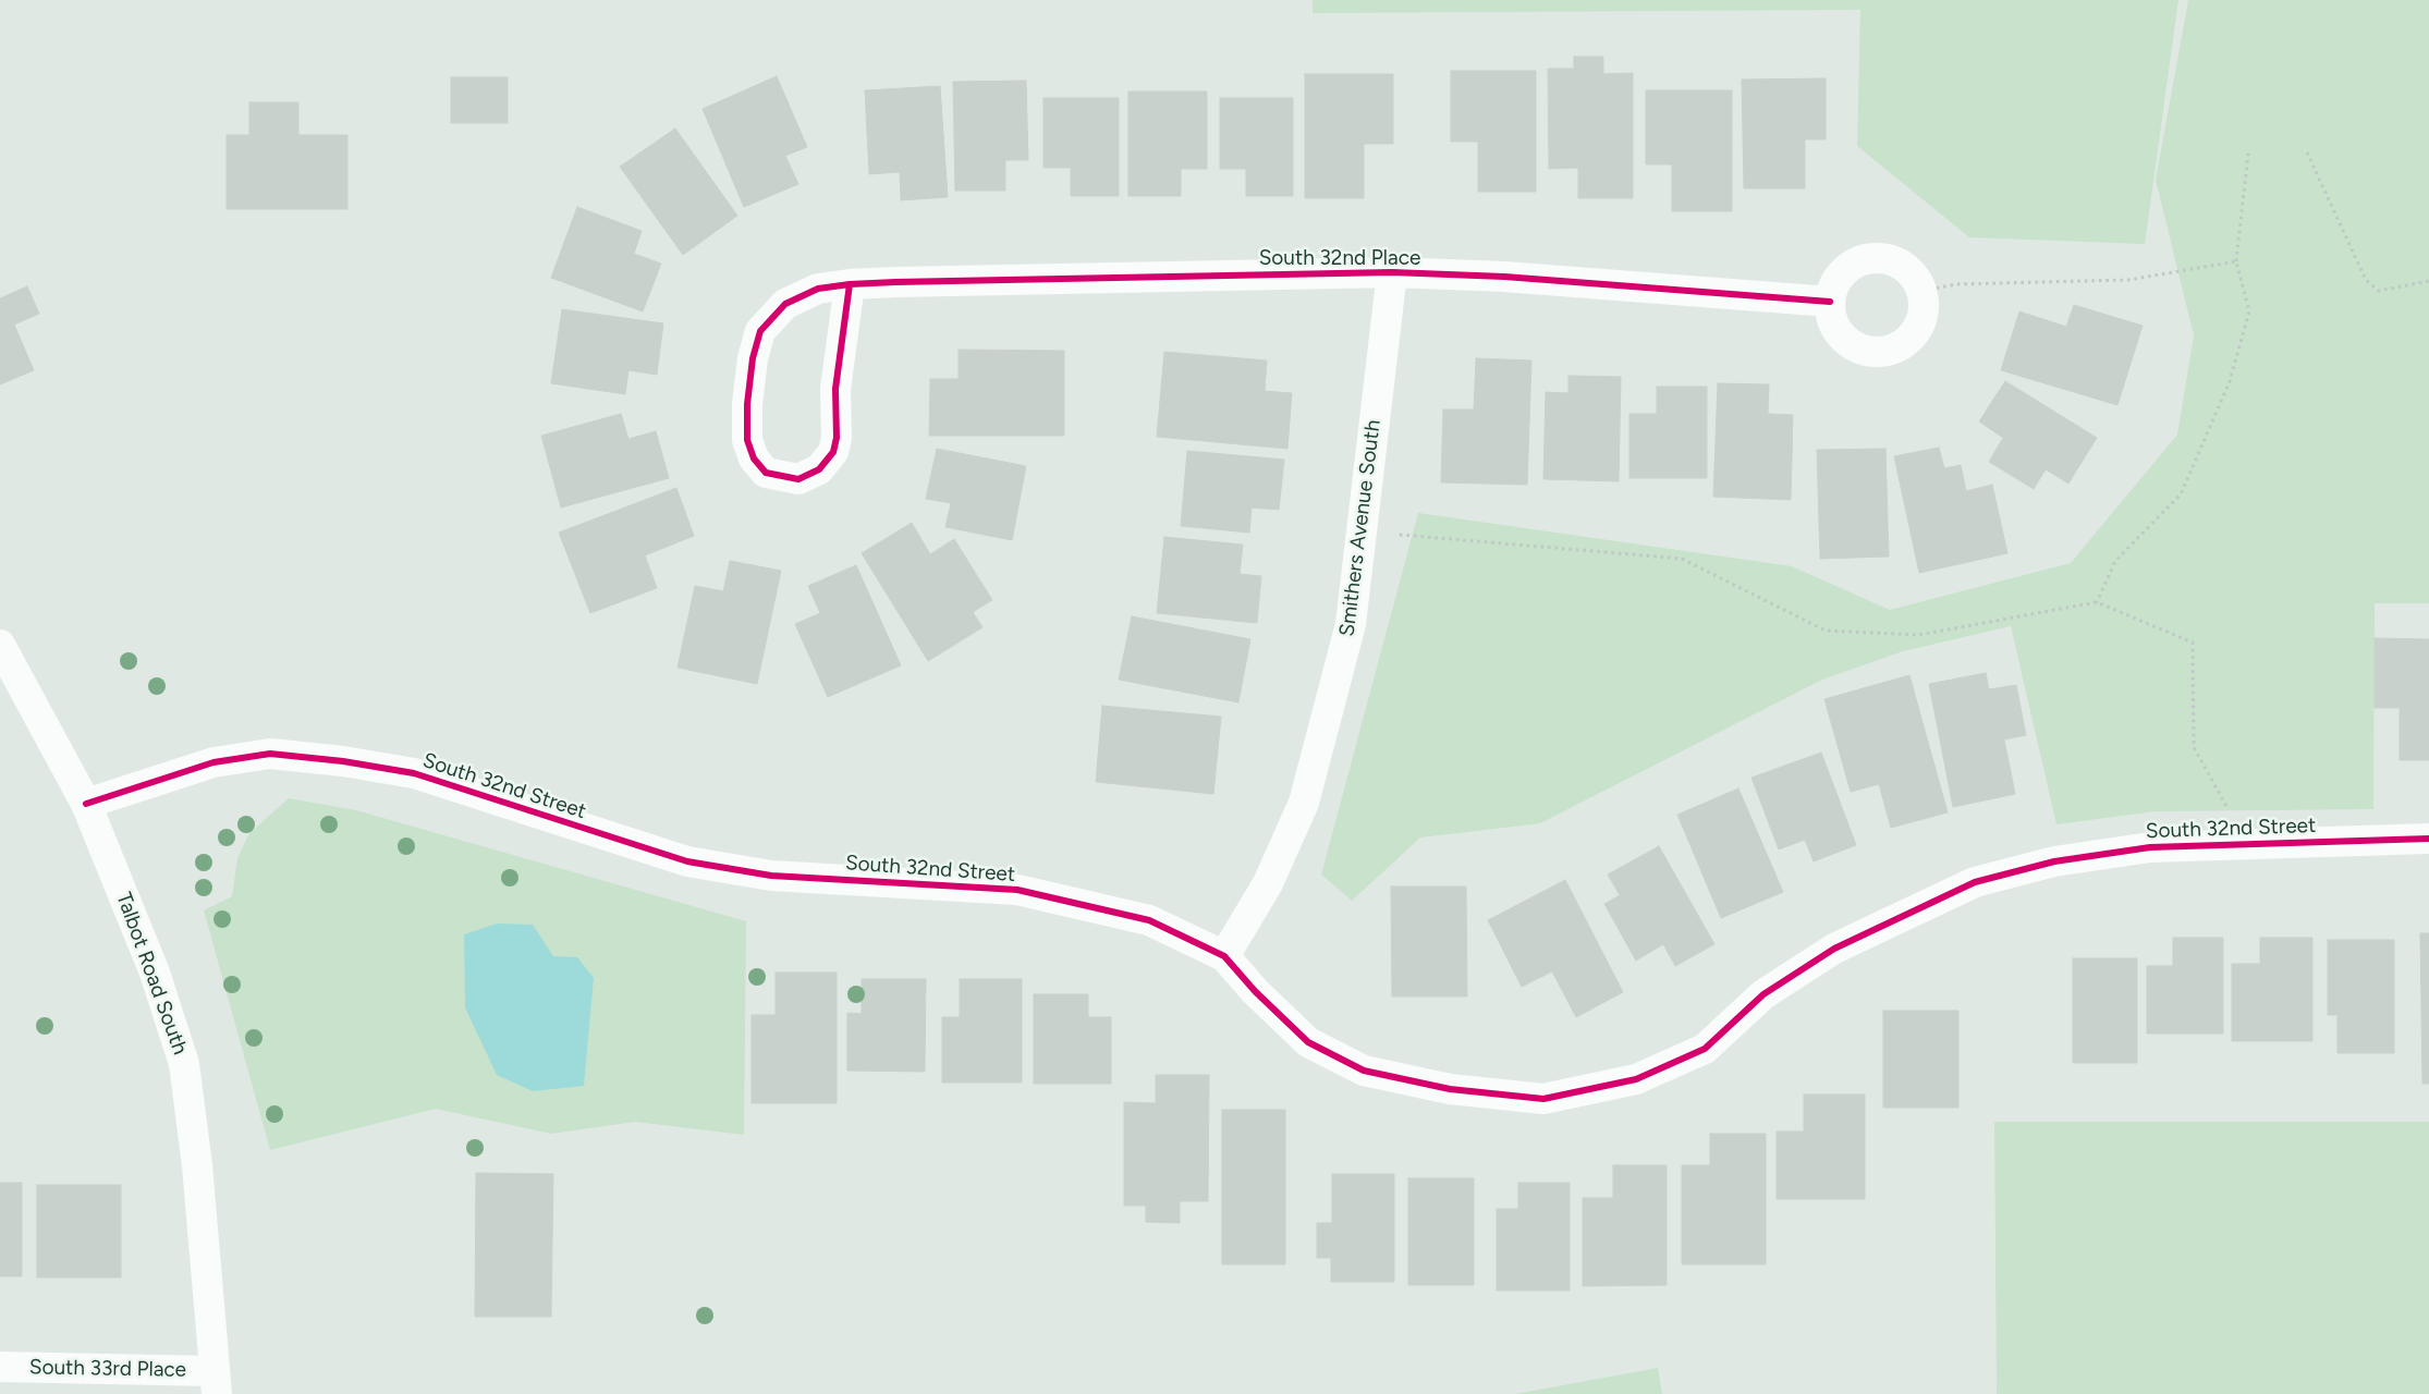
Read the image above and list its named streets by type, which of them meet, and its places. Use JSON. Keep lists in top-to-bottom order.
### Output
{
  "streets": {
    "street": [
      "South 32nd Place",
      "Smithers Avenue South",
      "South 32nd Street",
      "Talbot Road South",
      "South 33rd Place"
    ]
  },
  "crossings": [
    ["South 32nd Place", "Smithers Avenue South"],
    ["Smithers Avenue South", "South 32nd Street"],
    ["South 32nd Street", "Talbot Road South"],
    ["Talbot Road South", "South 33rd Place"]
  ]
}
